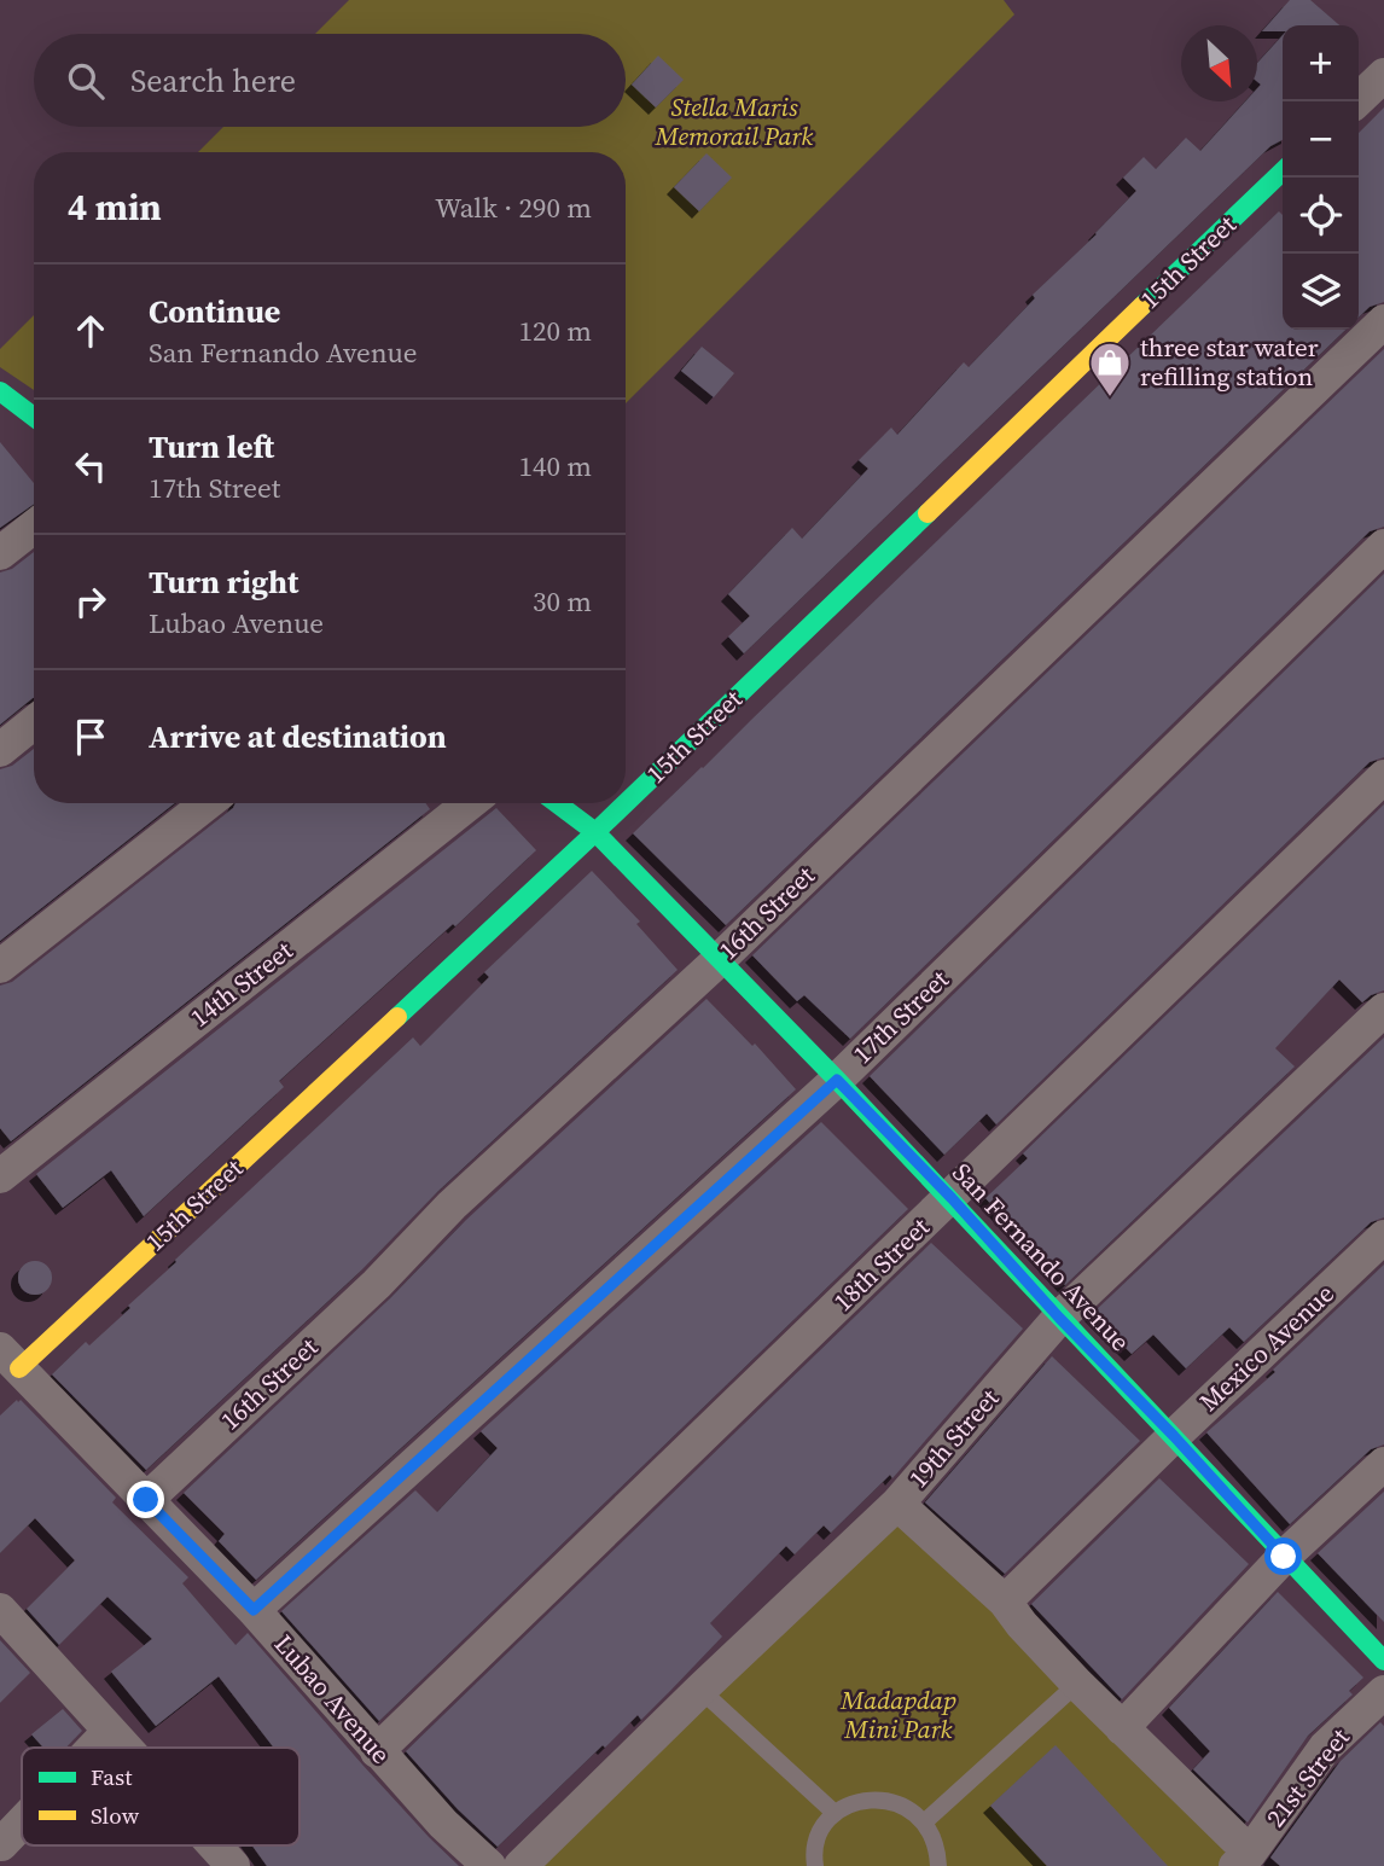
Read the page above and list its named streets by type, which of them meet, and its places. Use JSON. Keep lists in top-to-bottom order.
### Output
{
  "streets": {
    "street": [
      "15th Street",
      "16th Street",
      "14th Street",
      "17th Street",
      "San Fernando Avenue",
      "18th Street",
      "Mexico Avenue",
      "19th Street",
      "Lubao Avenue",
      "21st Street"
    ]
  },
  "crossings": [
    ["15th Street", "San Fernando Avenue"],
    ["15th Street", "Lubao Avenue"],
    ["16th Street", "San Fernando Avenue"],
    ["16th Street", "Lubao Avenue"],
    ["17th Street", "San Fernando Avenue"],
    ["17th Street", "Lubao Avenue"],
    ["San Fernando Avenue", "18th Street"],
    ["San Fernando Avenue", "Mexico Avenue"],
    ["San Fernando Avenue", "19th Street"],
    ["18th Street", "Lubao Avenue"]
  ],
  "parks": ["Stella Maris Memorail Park", "Madapdap Mini Park"],
  "places": {
    "shop": ["three star water refilling station"]
  },
  "legend": ["Fast", "Slow"],
  "north": "bottom right",
  "page": {
    "map_buttons": ["+", "−"],
    "search": "Search here",
    "heading": ["4 min", "Walk · 290 m"],
    "list": [
      ["Continue", "San Fernando Avenue", "120 m"],
      ["Turn left", "17th Street", "140 m"],
      ["Turn right", "Lubao Avenue", "30 m"],
      "Arrive at destination"
    ]
  }
}
